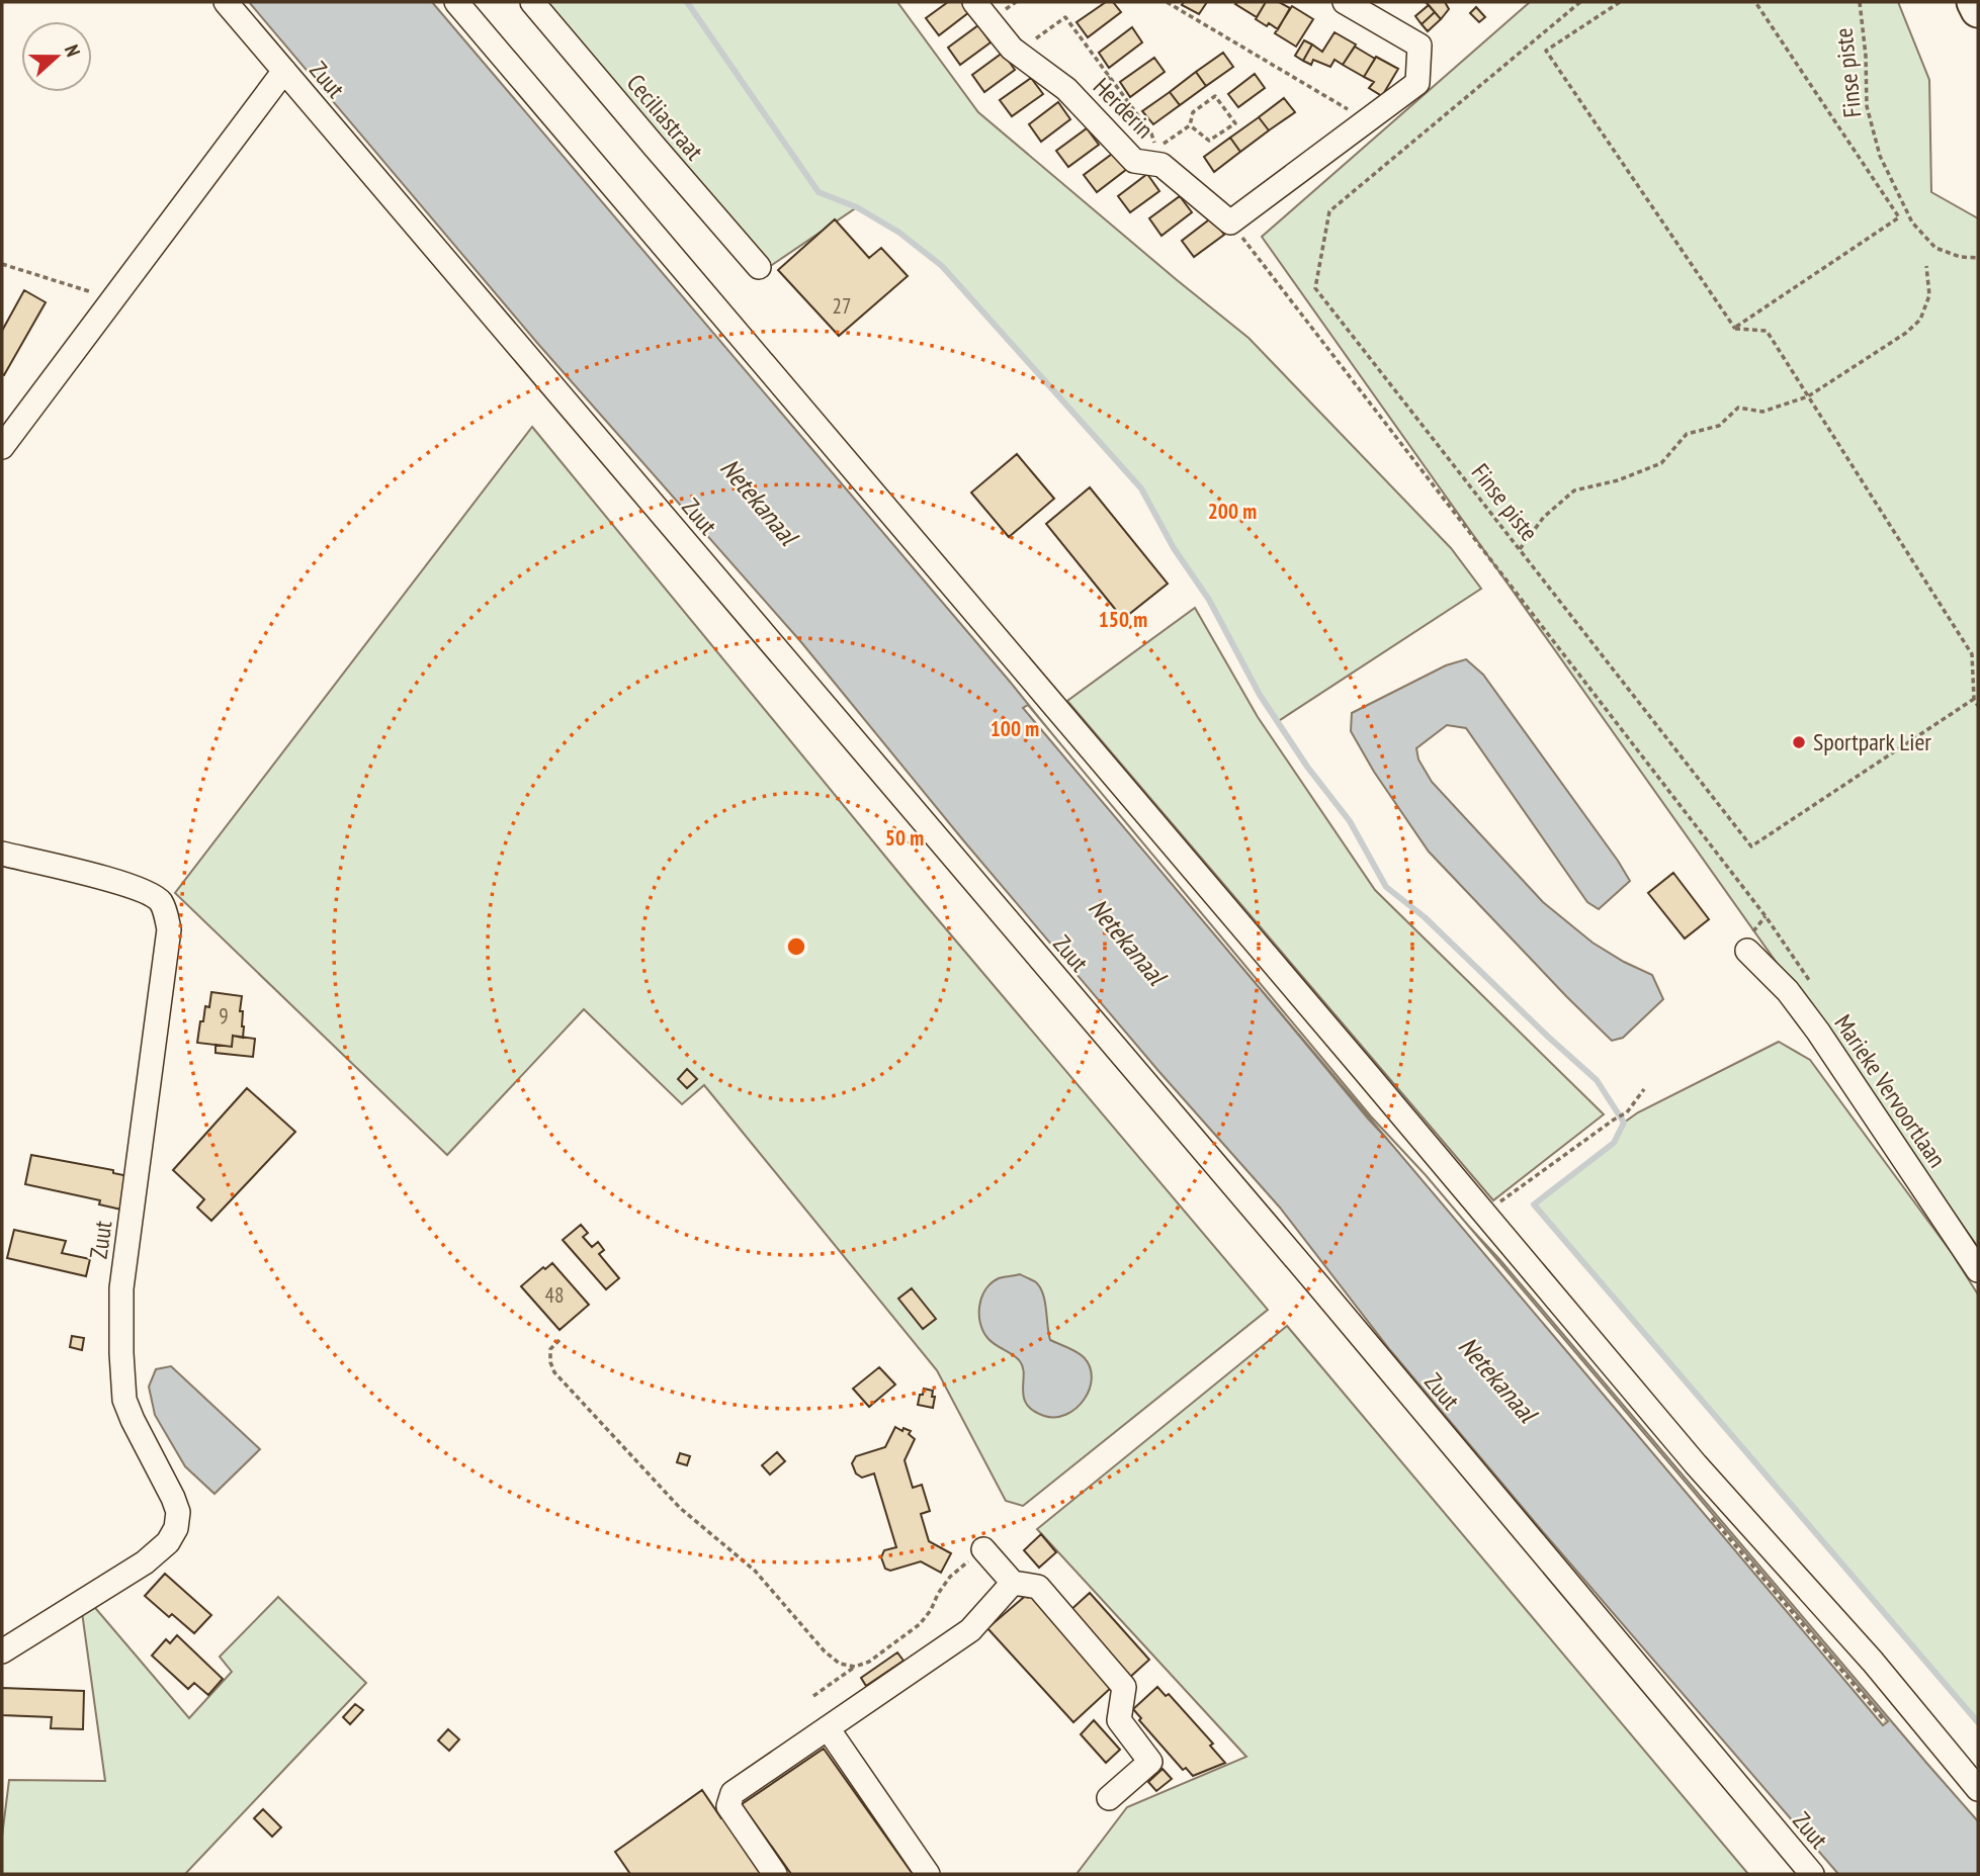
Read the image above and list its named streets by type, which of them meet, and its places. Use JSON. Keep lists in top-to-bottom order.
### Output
{
  "streets": {
    "street": [
      "Zuut",
      "Herderin",
      "Ceciliastraat",
      "Marieke Vervoortlaan"
    ],
    "path": ["Finse piste"]
  },
  "water": ["Netekanaal"],
  "places": ["Sportpark Lier"],
  "house_numbers": ["27", "9", "48"],
  "north": "right",
  "rings": [
    "200 m",
    "150 m",
    "100 m",
    "50 m"
  ]
}
